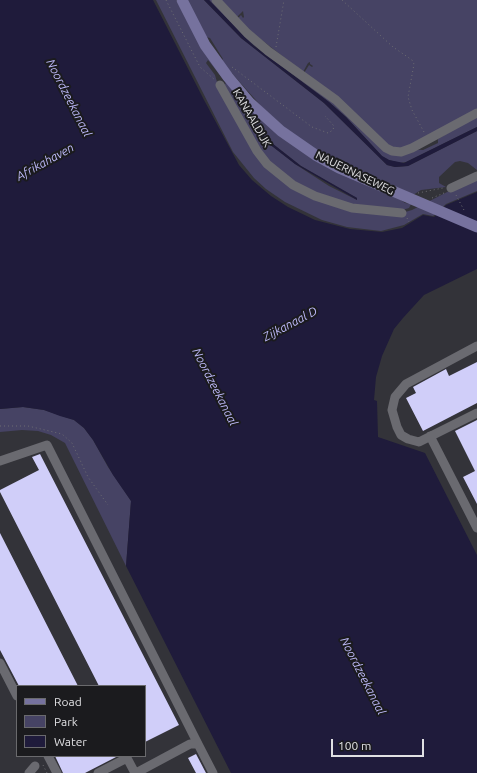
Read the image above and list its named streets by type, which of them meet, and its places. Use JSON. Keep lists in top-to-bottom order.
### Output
{
  "streets": {
    "main road": ["NAUERNASEWEG"],
    "street": ["KANAALDIJK"]
  },
  "water": ["Noordzeekanaal", "Afrikahaven", "Zijkanaal D"],
  "legend": ["Road", "Park", "Water"],
  "scale_bar": "100 m"
}
